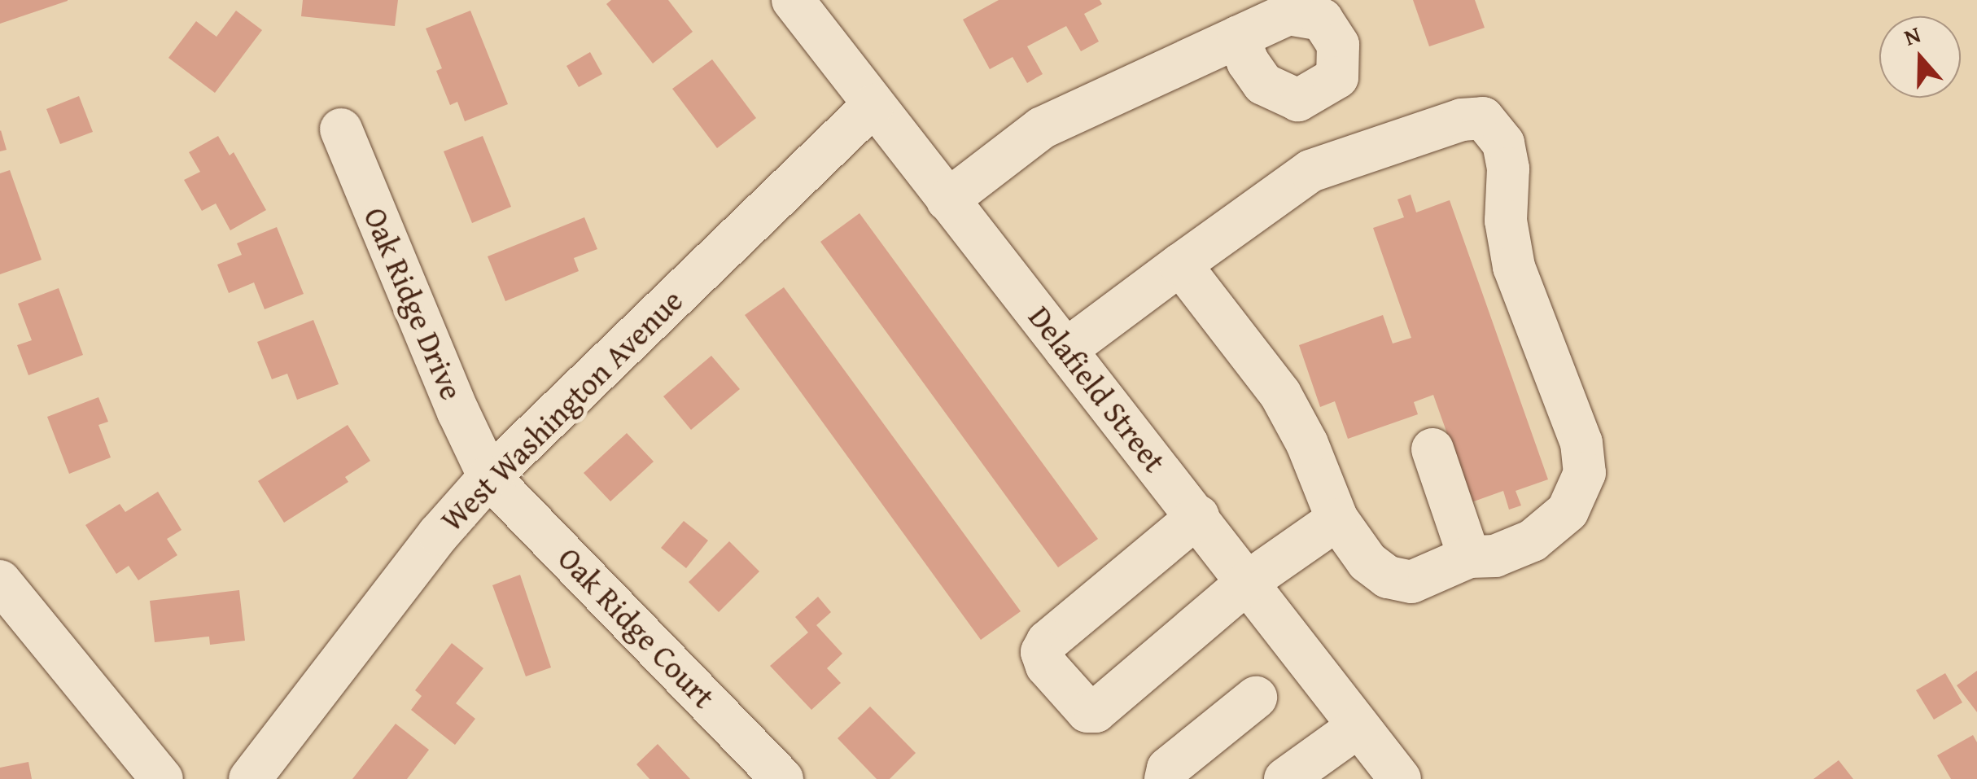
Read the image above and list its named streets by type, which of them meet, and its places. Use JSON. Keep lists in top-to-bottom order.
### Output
{
  "streets": {
    "street": [
      "Oak Ridge Drive",
      "Delafield Street",
      "West Washington Avenue",
      "Oak Ridge Court"
    ]
  },
  "crossings": [
    ["Oak Ridge Drive", "West Washington Avenue"],
    ["Oak Ridge Drive", "Oak Ridge Court"],
    ["Delafield Street", "West Washington Avenue"],
    ["West Washington Avenue", "Oak Ridge Court"]
  ],
  "north": "top"
}
